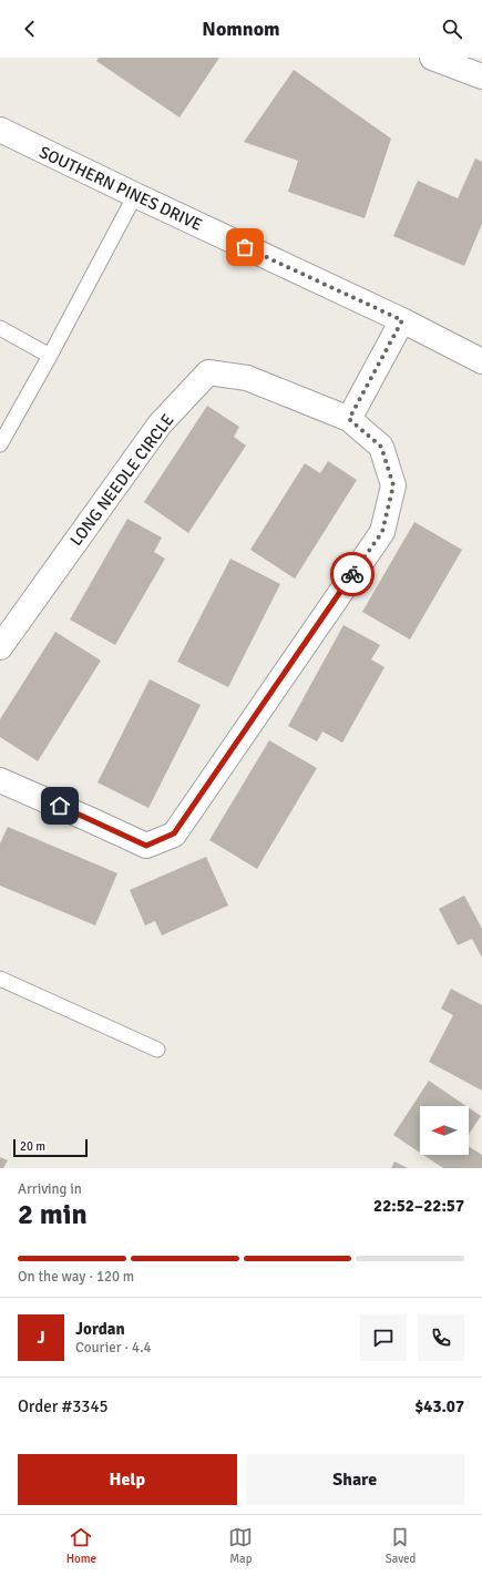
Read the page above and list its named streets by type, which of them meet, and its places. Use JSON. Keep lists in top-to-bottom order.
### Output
{
  "streets": {
    "street": ["SOUTHERN PINES DRIVE", "LONG NEEDLE CIRCLE"]
  },
  "scale_bar": "20 m",
  "north": "left",
  "page": {
    "header": "Nomnom",
    "scale": "20 m",
    "heading": ["2 min", "Arriving in", "22:52–22:57"],
    "panel": [
      "Jordan",
      "Courier · 4.4",
      "Order #3345",
      "$43.07"
    ],
    "bar": "On the way · 120 m",
    "round": "J",
    "buttons": ["Help", "Share"],
    "tabs": ["Home", "Map", "Saved"]
  }
}
